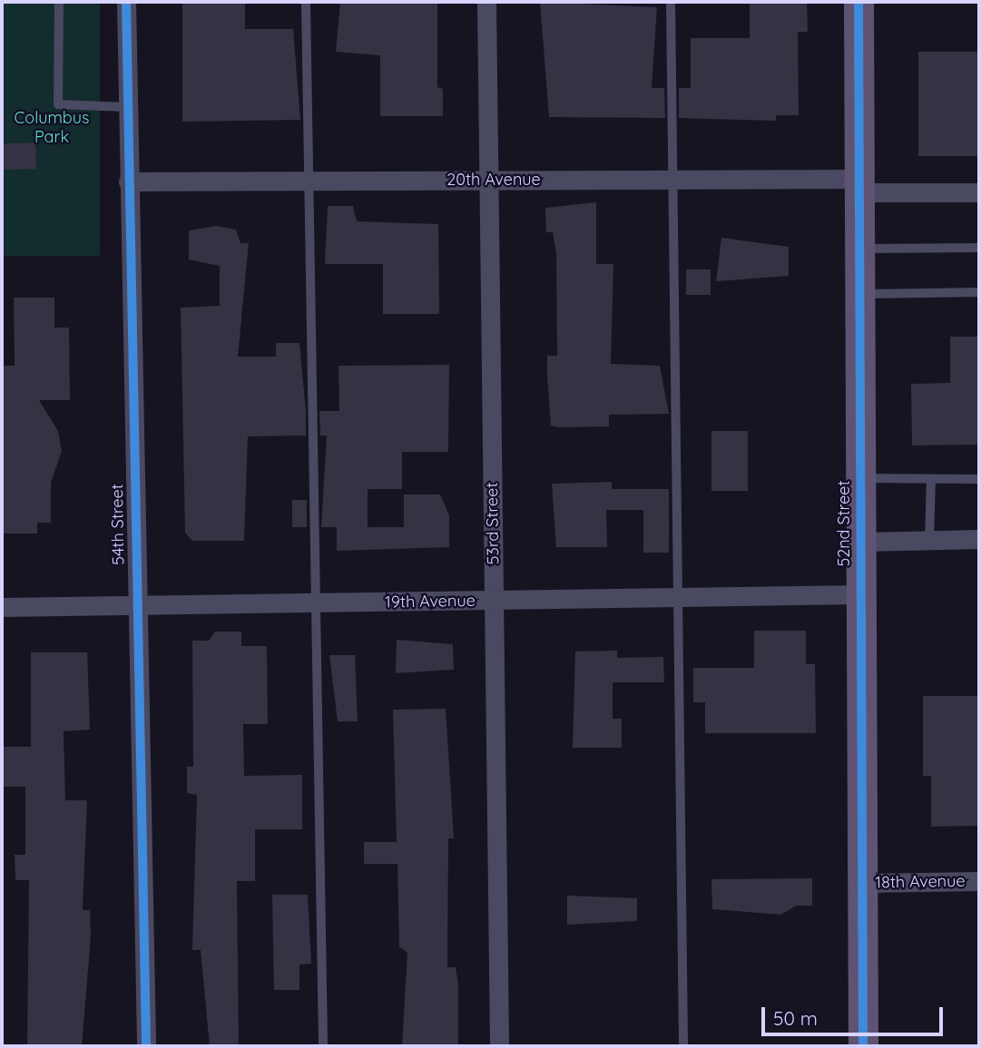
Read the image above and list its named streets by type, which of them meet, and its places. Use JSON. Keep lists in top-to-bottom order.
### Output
{
  "streets": {
    "main road": ["52nd Street"],
    "street": [
      "20th Avenue",
      "53rd Street",
      "54th Street",
      "19th Avenue",
      "18th Avenue"
    ]
  },
  "crossings": [
    ["20th Avenue", "53rd Street"],
    ["20th Avenue", "52nd Street"],
    ["20th Avenue", "54th Street"],
    ["53rd Street", "19th Avenue"],
    ["52nd Street", "19th Avenue"],
    ["52nd Street", "18th Avenue"],
    ["54th Street", "19th Avenue"]
  ],
  "parks": ["Columbus Park"],
  "scale_bar": "50 m"
}
